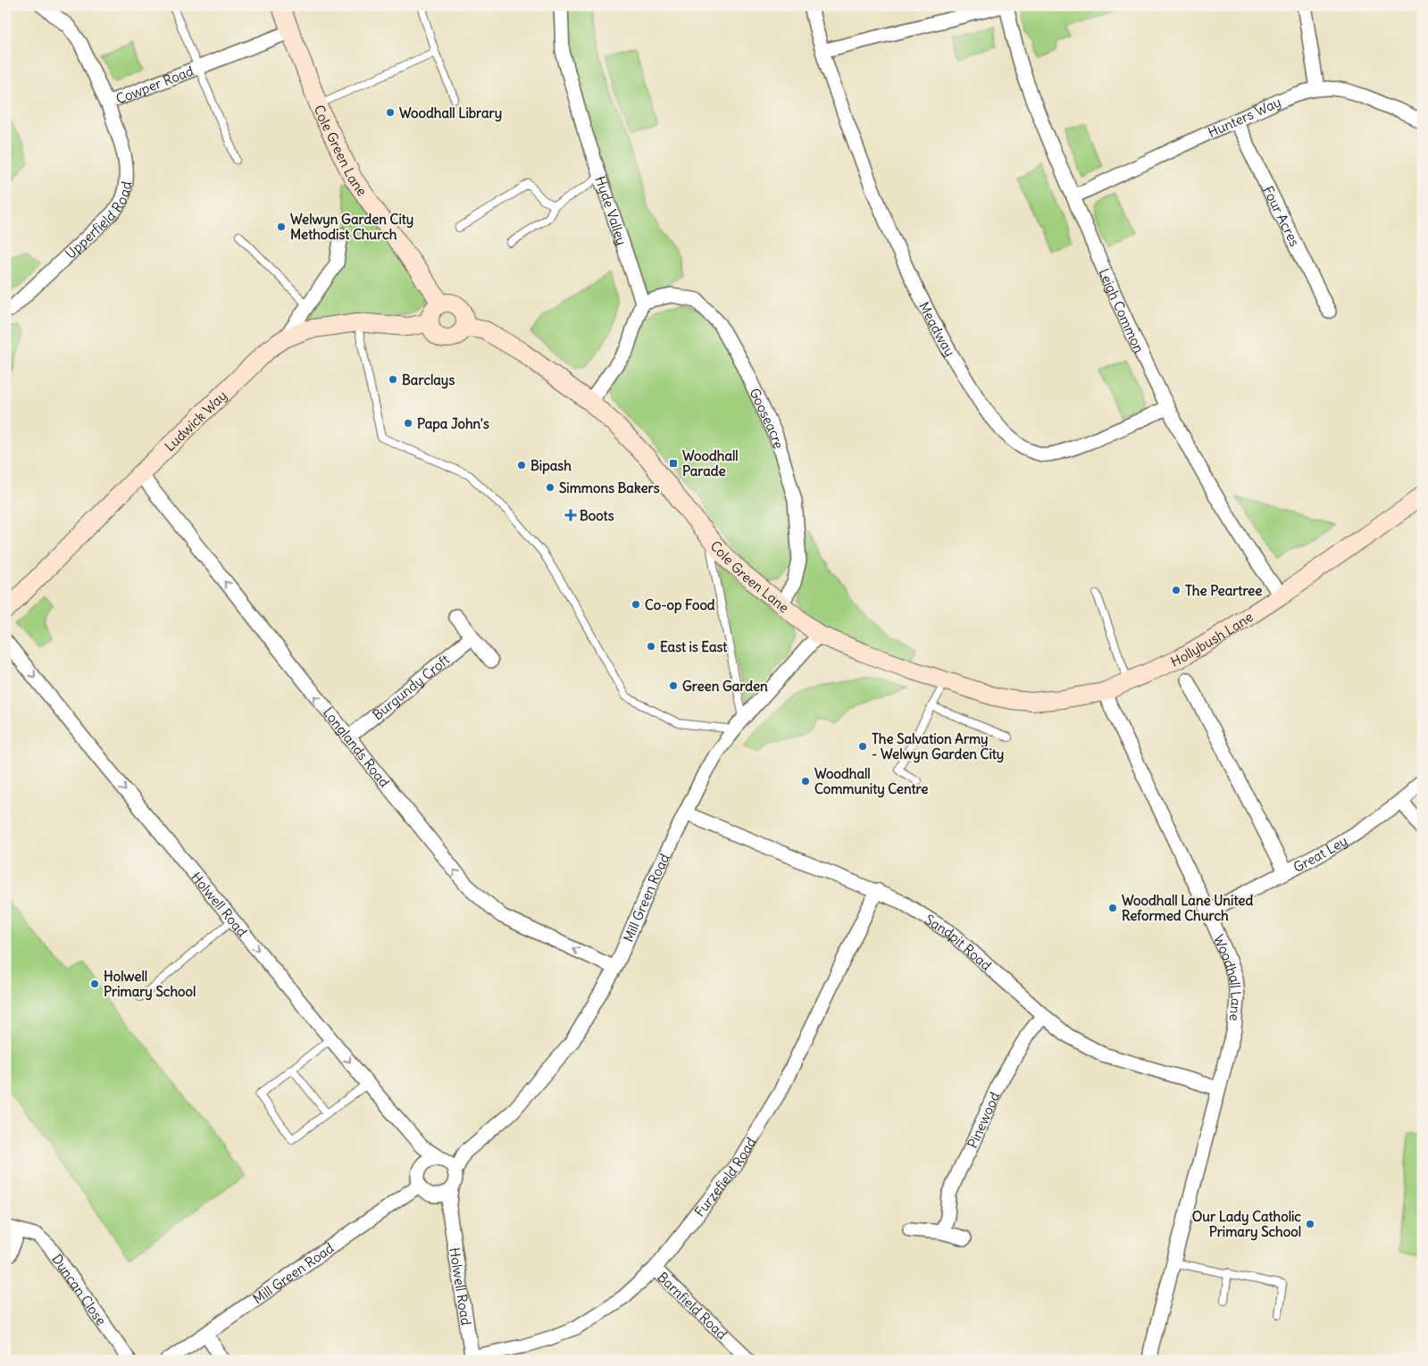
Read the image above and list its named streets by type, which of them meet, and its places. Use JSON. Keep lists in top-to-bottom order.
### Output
{
  "streets": {
    "street": [
      "Cowper Road",
      "Hunters Way",
      "Cole Green Lane",
      "Hyde Valley",
      "Four Acres",
      "Upperfield Road",
      "Leigh Common",
      "Meadway",
      "Gooseacre",
      "Ludwick Way",
      "Hollybush Lane",
      "Burgundy Croft",
      "Longlands Road",
      "Great Ley",
      "Mill Green Road",
      "Holwell Road",
      "Sandpit Road",
      "Woodhall Lane",
      "Pinewood",
      "Furzefield Road",
      "Duncan Close",
      "Barnfield Road"
    ]
  },
  "crossings": [
    ["Cowper Road", "Cole Green Lane"],
    ["Cowper Road", "Upperfield Road"],
    ["Hunters Way", "Four Acres"],
    ["Hunters Way", "Leigh Common"],
    ["Cole Green Lane", "Gooseacre"],
    ["Cole Green Lane", "Ludwick Way"],
    ["Cole Green Lane", "Hollybush Lane"],
    ["Cole Green Lane", "Mill Green Road"],
    ["Cole Green Lane", "Woodhall Lane"],
    ["Hyde Valley", "Gooseacre"],
    ["Leigh Common", "Meadway"],
    ["Leigh Common", "Hollybush Lane"],
    ["Ludwick Way", "Longlands Road"],
    ["Hollybush Lane", "Woodhall Lane"],
    ["Burgundy Croft", "Longlands Road"],
    ["Longlands Road", "Mill Green Road"],
    ["Great Ley", "Woodhall Lane"],
    ["Mill Green Road", "Holwell Road"],
    ["Mill Green Road", "Sandpit Road"],
    ["Holwell Road", "Furzefield Road"],
    ["Sandpit Road", "Woodhall Lane"],
    ["Sandpit Road", "Pinewood"],
    ["Sandpit Road", "Furzefield Road"],
    ["Furzefield Road", "Barnfield Road"]
  ],
  "one_way": ["Longlands Road", "Holwell Road"],
  "places": {
    "other": [
      "Woodhall Library",
      "Welwyn Garden City Methodist Church",
      "Barclays",
      "Papa John's",
      "Bipash",
      "Simmons Bakers",
      "The Peartree",
      "Co-op Food",
      "East is East",
      "Green Garden",
      "The Salvation Army - Welwyn Garden City",
      "Woodhall Community Centre",
      "Woodhall Lane United Reformed Church",
      "Holwell Primary School",
      "Our Lady Catholic Primary School"
    ],
    "transit": ["Woodhall Parade"],
    "health": ["Boots"]
  }
}
